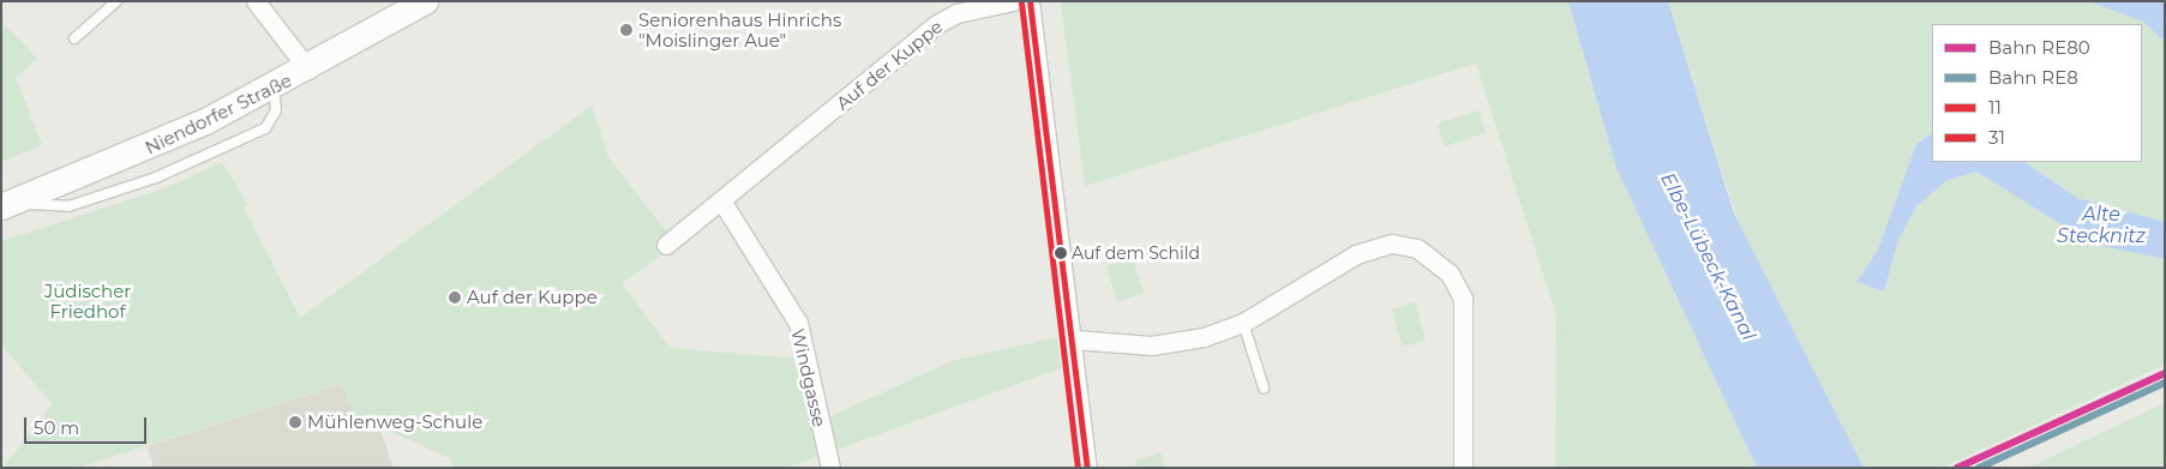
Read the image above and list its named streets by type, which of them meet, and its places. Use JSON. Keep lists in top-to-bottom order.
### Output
{
  "streets": {
    "main road": ["Niendorfer Straße"],
    "street": ["Auf der Kuppe", "Windgasse"]
  },
  "crossings": [
    ["Auf der Kuppe", "Windgasse"]
  ],
  "water": ["Alte Stecknitz", "Elbe-Lübeck-Kanal"],
  "parks": ["Jüdischer Friedhof"],
  "places": [
    "Seniorenhaus Hinrichs \"Moislinger Aue\"",
    "Auf dem Schild",
    "Auf der Kuppe",
    "Mühlenweg-Schule"
  ],
  "lines": [
    "transit line 11",
    "transit line 31",
    "rail line RE80",
    "rail line RE8"
  ],
  "legend": [
    "Bahn RE80",
    "Bahn RE8",
    "11",
    "31"
  ],
  "scale_bar": "50 m"
}
